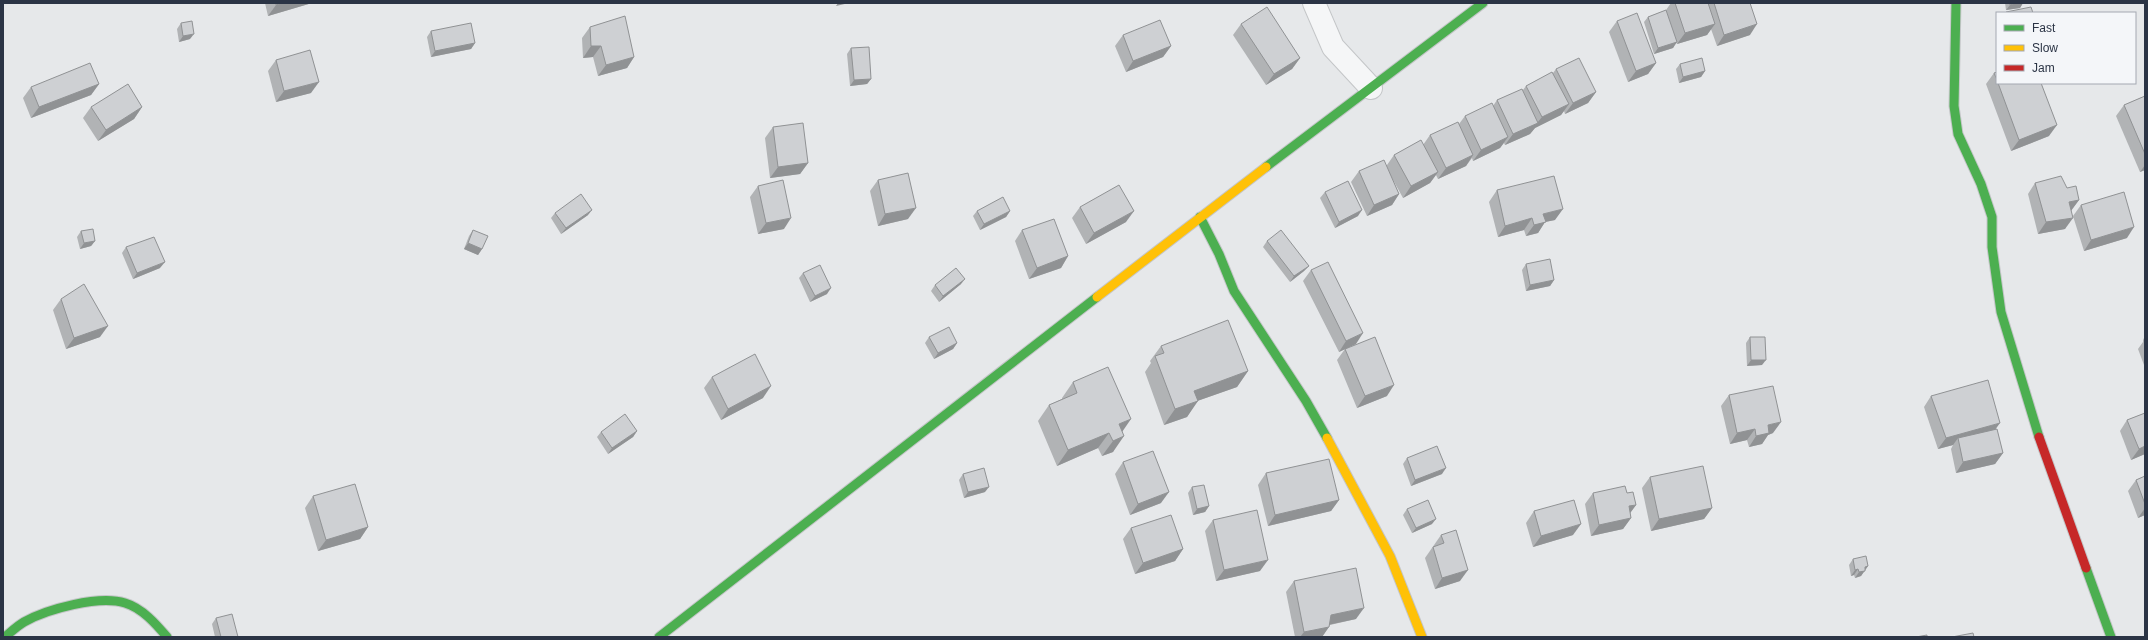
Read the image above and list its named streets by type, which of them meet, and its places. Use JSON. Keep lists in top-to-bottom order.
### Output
{
  "legend": ["Fast", "Slow", "Jam"]
}
